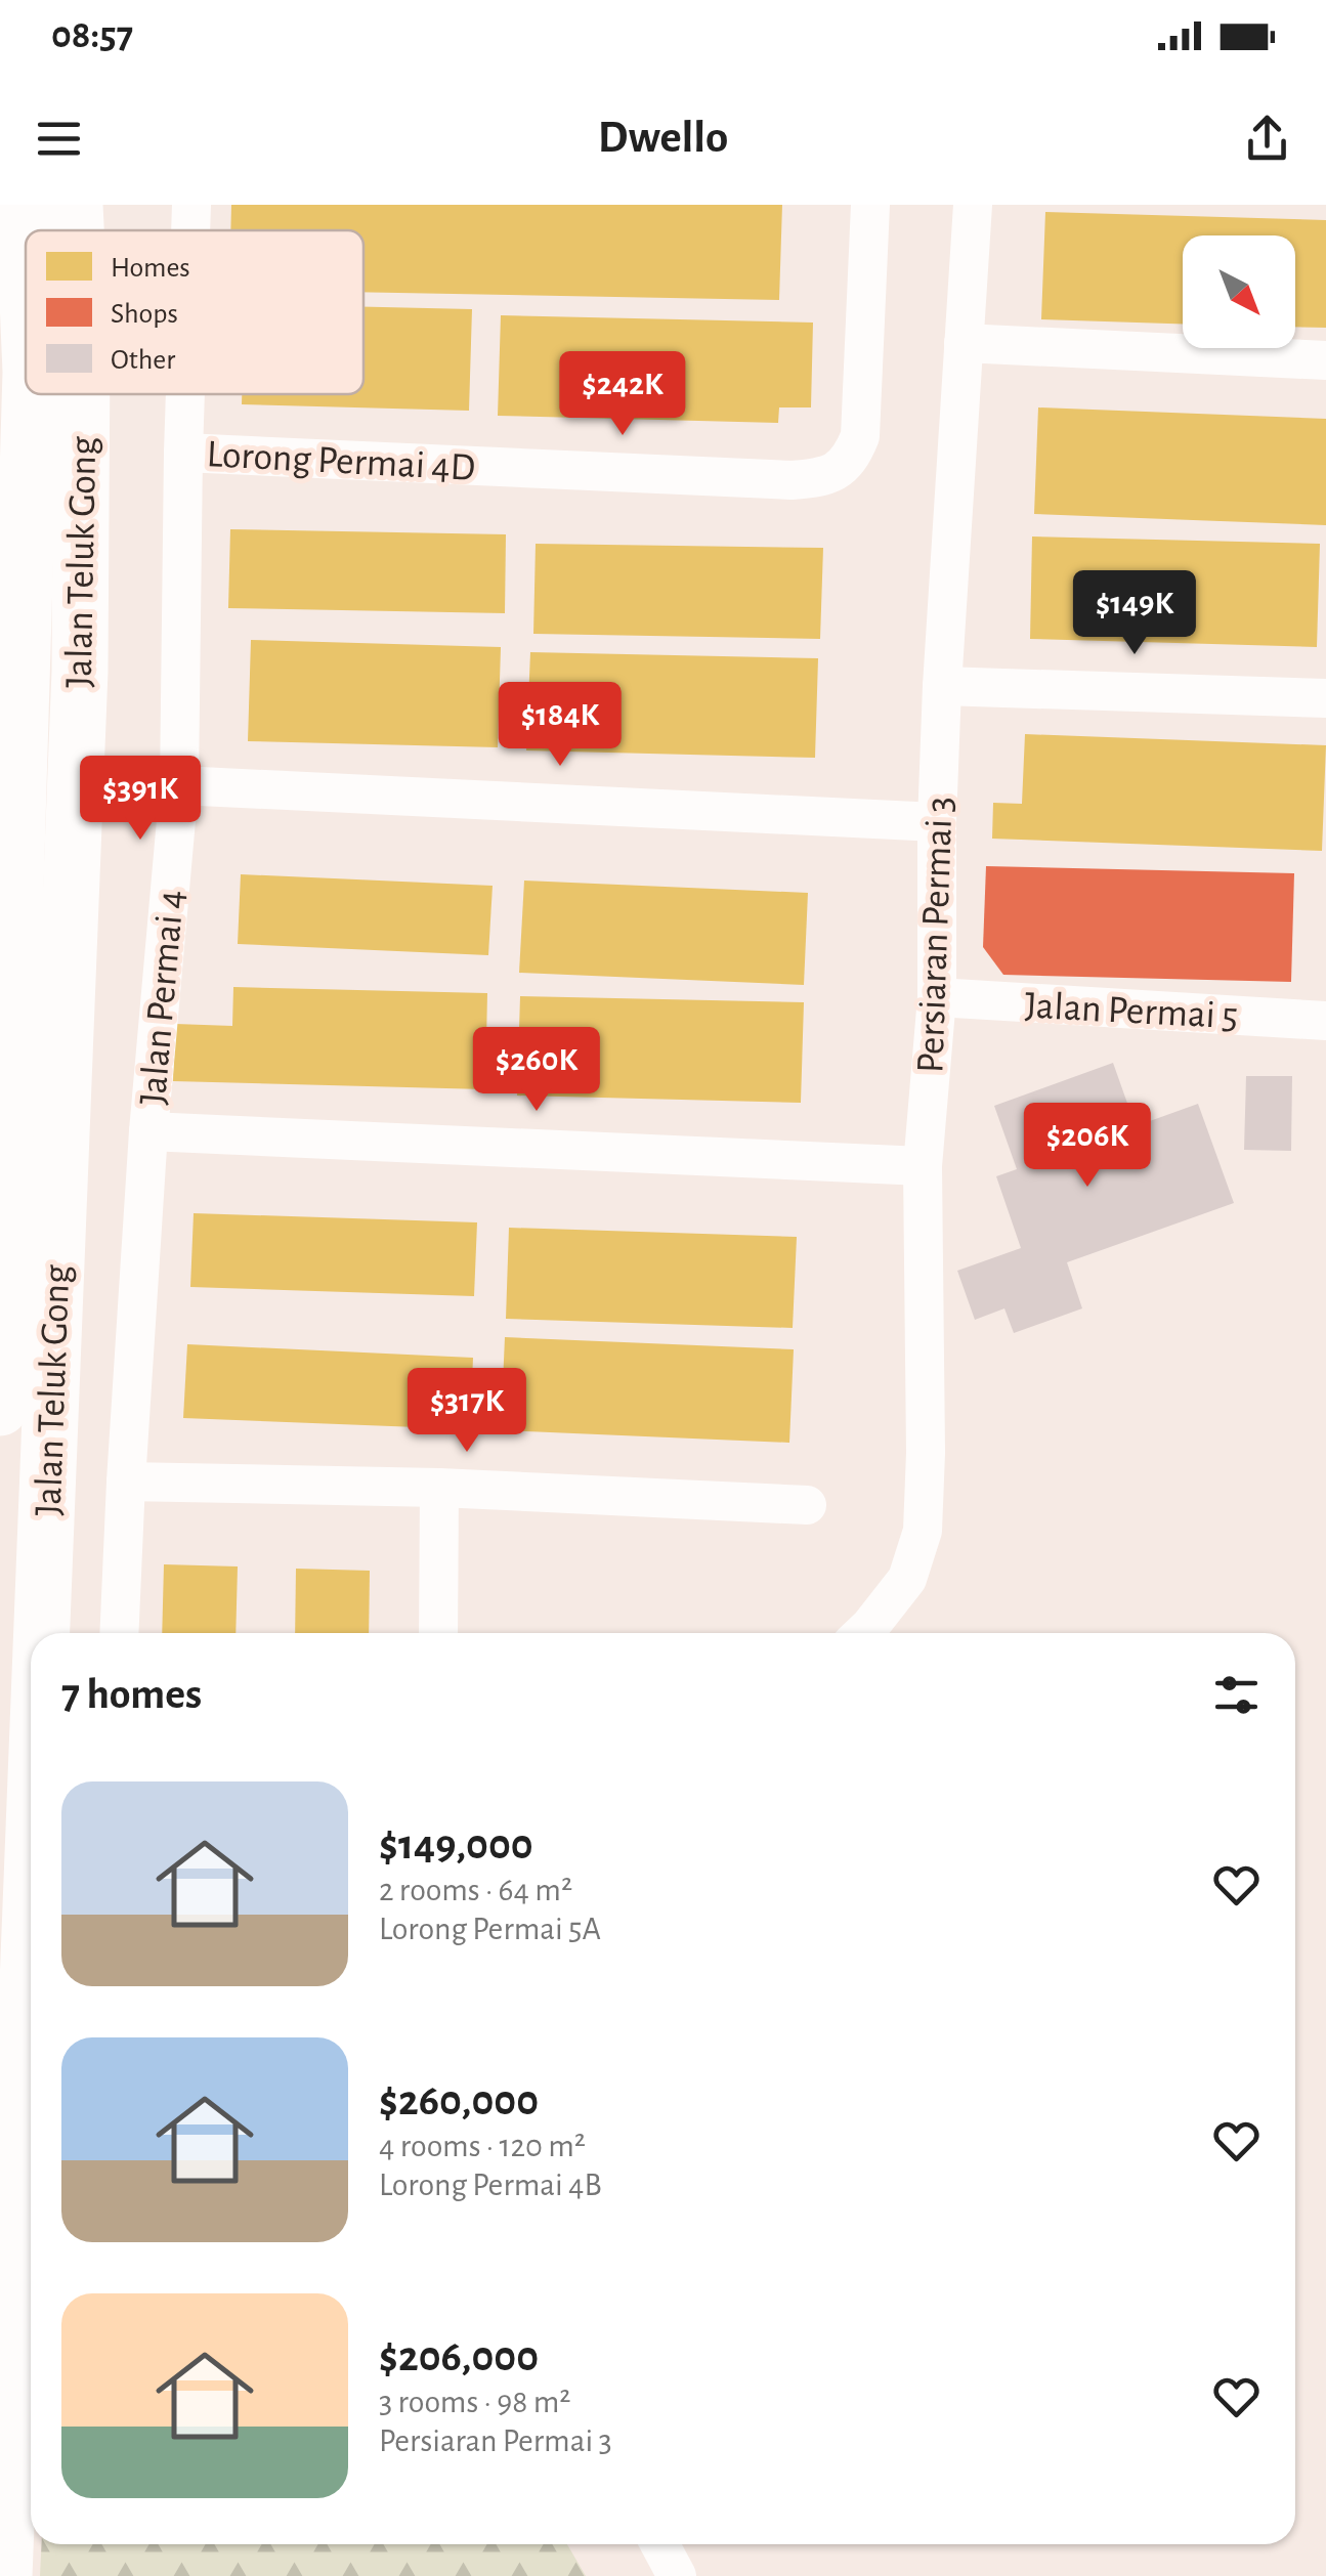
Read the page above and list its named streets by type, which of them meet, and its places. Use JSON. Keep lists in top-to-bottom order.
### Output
{
  "streets": {
    "main road": ["Jalan Teluk Gong"],
    "street": [
      "Lorong Permai 4D",
      "Persiaran Permai 3",
      "Jalan Permai 4",
      "Jalan Permai 5"
    ]
  },
  "crossings": [
    ["Lorong Permai 4D", "Jalan Permai 4"],
    ["Persiaran Permai 3", "Jalan Permai 5"]
  ],
  "legend": ["Homes", "Shops", "Other"],
  "north": "bottom right",
  "page": {
    "status": "08:57",
    "header": "Dwello",
    "price": [
      "$242K",
      "$149K",
      "$184K",
      "$391K",
      "$260K",
      "$206K",
      "$317K"
    ],
    "heading": "7 homes",
    "list": [
      {
        "name": "$149,000",
        "note": "2 rooms · 64 m² · Lorong Permai 5A"
      },
      {
        "name": "$260,000",
        "note": "4 rooms · 120 m² · Lorong Permai 4B"
      },
      {
        "name": "$206,000",
        "note": "3 rooms · 98 m² · Persiaran Permai 3"
      }
    ]
  }
}
